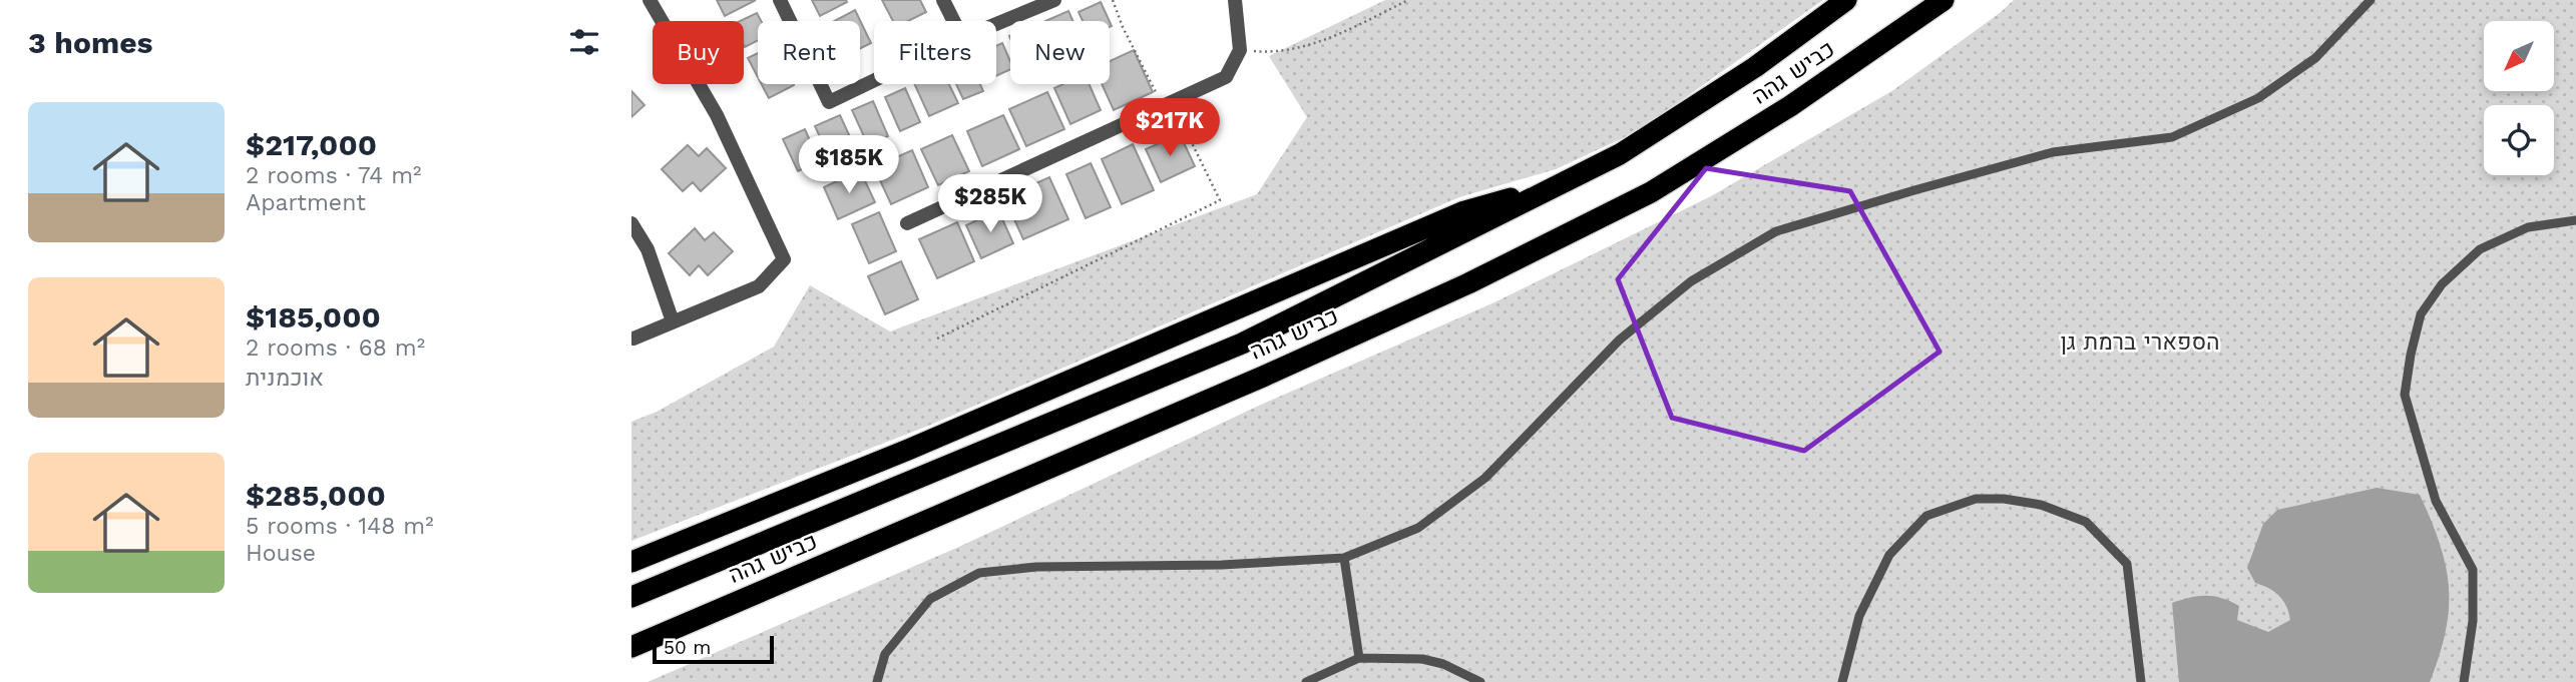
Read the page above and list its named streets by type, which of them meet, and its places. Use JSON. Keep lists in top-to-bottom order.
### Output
{
  "streets": {
    "highway": ["כביש גהה"]
  },
  "parks": ["הספארי ברמת גן"],
  "scale_bar": "50 m",
  "north": "bottom left",
  "page": {
    "heading": "3 homes",
    "chip": [
      "Buy",
      "Rent",
      "Filters",
      "New"
    ],
    "list": [
      {
        "name": "$217,000",
        "note": "2 rooms · 74 m² · Apartment"
      },
      {
        "name": "$185,000",
        "note": "2 rooms · 68 m² · אוכמנית"
      },
      {
        "name": "$285,000",
        "note": "5 rooms · 148 m² · House"
      }
    ],
    "price": ["$217K", "$185K", "$285K"],
    "scale": "50 m"
  }
}
